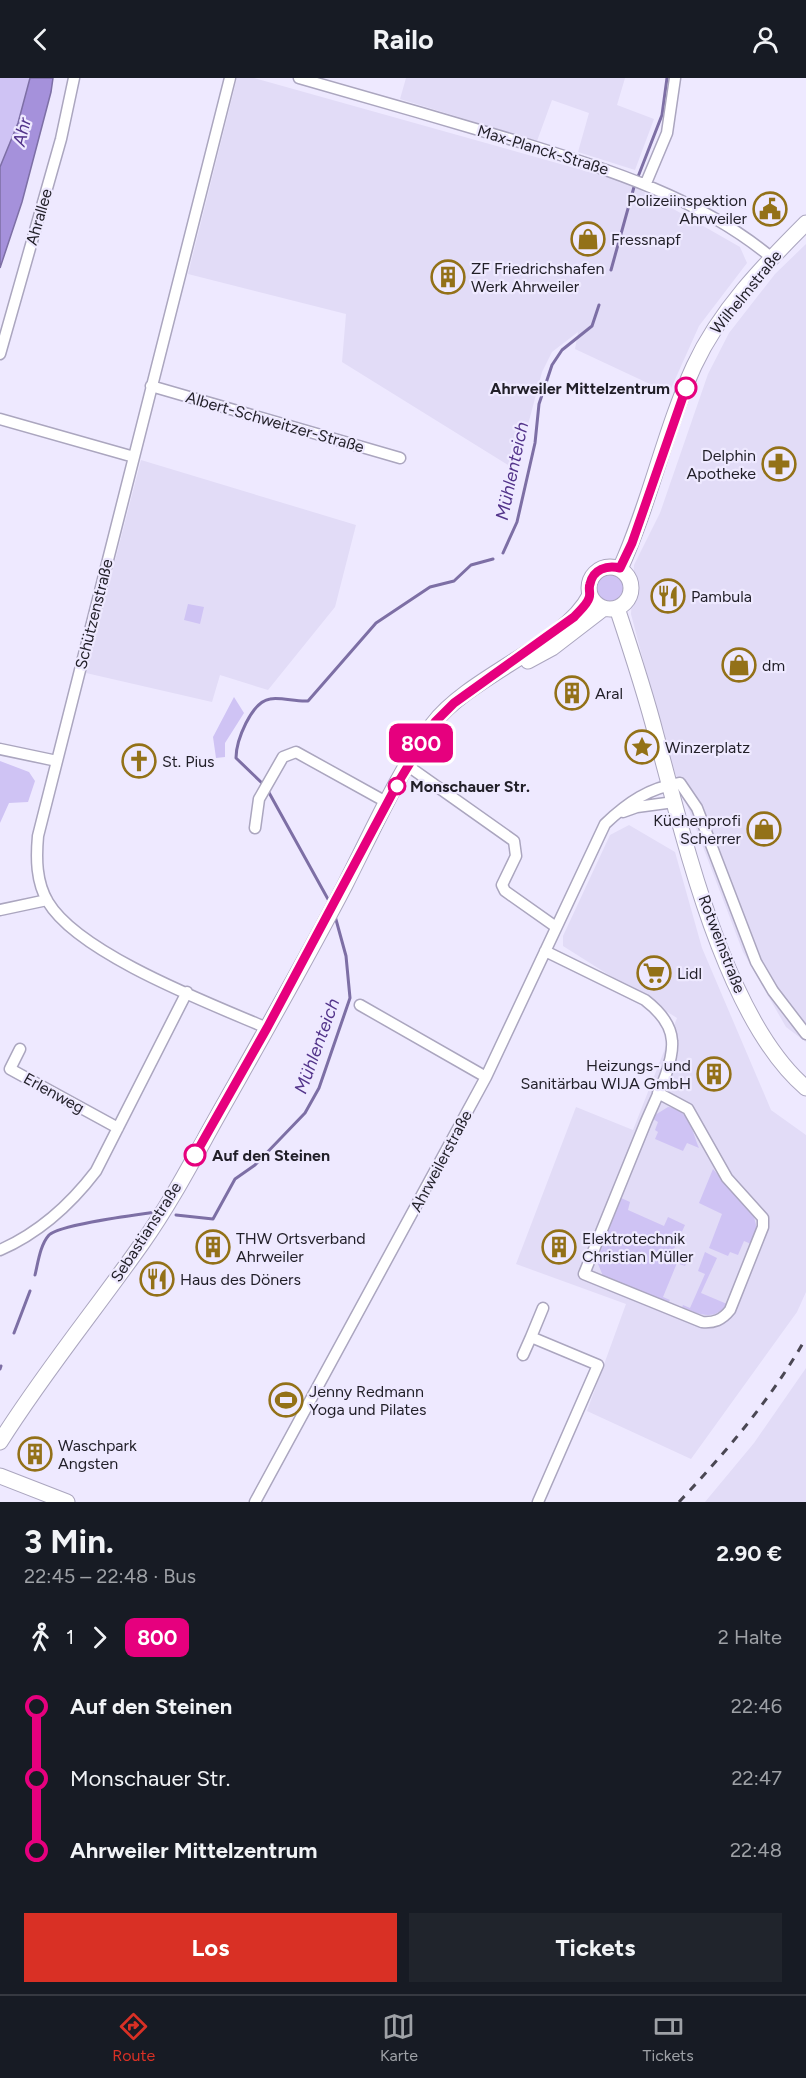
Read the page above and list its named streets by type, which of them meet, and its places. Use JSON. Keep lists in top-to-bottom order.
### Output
{
  "streets": {
    "main road": ["Wilhelmstraße", "Rotweinstraße", "Sebastianstraße"],
    "street": [
      "Max-Planck-Straße",
      "Ahrallee",
      "Albert-Schweitzer-Straße",
      "Schützenstraße",
      "Erlenweg",
      "Ahrweilerstraße"
    ]
  },
  "crossings": [
    ["Max-Planck-Straße", "Wilhelmstraße"],
    ["Wilhelmstraße", "Rotweinstraße"],
    ["Wilhelmstraße", "Sebastianstraße"],
    ["Albert-Schweitzer-Straße", "Schützenstraße"],
    ["Schützenstraße", "Sebastianstraße"],
    ["Rotweinstraße", "Ahrweilerstraße"],
    ["Rotweinstraße", "Sebastianstraße"]
  ],
  "water": ["Ahr", "Mühlenteich"],
  "places": {
    "public building": ["Polizeiinspektion Ahrweiler"],
    "shop": ["Fressnapf", "dm", "Küchenprofi Scherrer"],
    "building": [
      "ZF Friedrichshafen Werk Ahrweiler",
      "Aral",
      "Heizungs- und Sanitärbau WIJA GmbH",
      "THW Ortsverband Ahrweiler",
      "Elektrotechnik Christian Müller",
      "Waschpark Angsten"
    ],
    "other": ["Ahrweiler Mittelzentrum", "Monschauer Str.", "Auf den Steinen"],
    "pharmacy": ["Delphin Apotheke"],
    "restaurant": ["Pambula", "Haus des Döners"],
    "place": ["Winzerplatz"],
    "church": ["St. Pius"],
    "supermarket": ["Lidl"],
    "sports": ["Jenny Redmann Yoga und Pilates"]
  },
  "lines": ["bus line 800"],
  "page": {
    "header": "Railo",
    "on_map": "800",
    "heading": ["3 Min.", "22:45 – 22:48 · Bus", "2.90 €"],
    "legs": ["1", "800", "2 Halte"],
    "list": [
      {
        "name": "Auf den Steinen",
        "value": "22:46"
      },
      {
        "name": "Monschauer Str.",
        "value": "22:47"
      },
      {
        "name": "Ahrweiler Mittelzentrum",
        "value": "22:48"
      }
    ],
    "buttons": ["Los", "Tickets"],
    "tabs": ["Route", "Karte", "Tickets"]
  }
}
